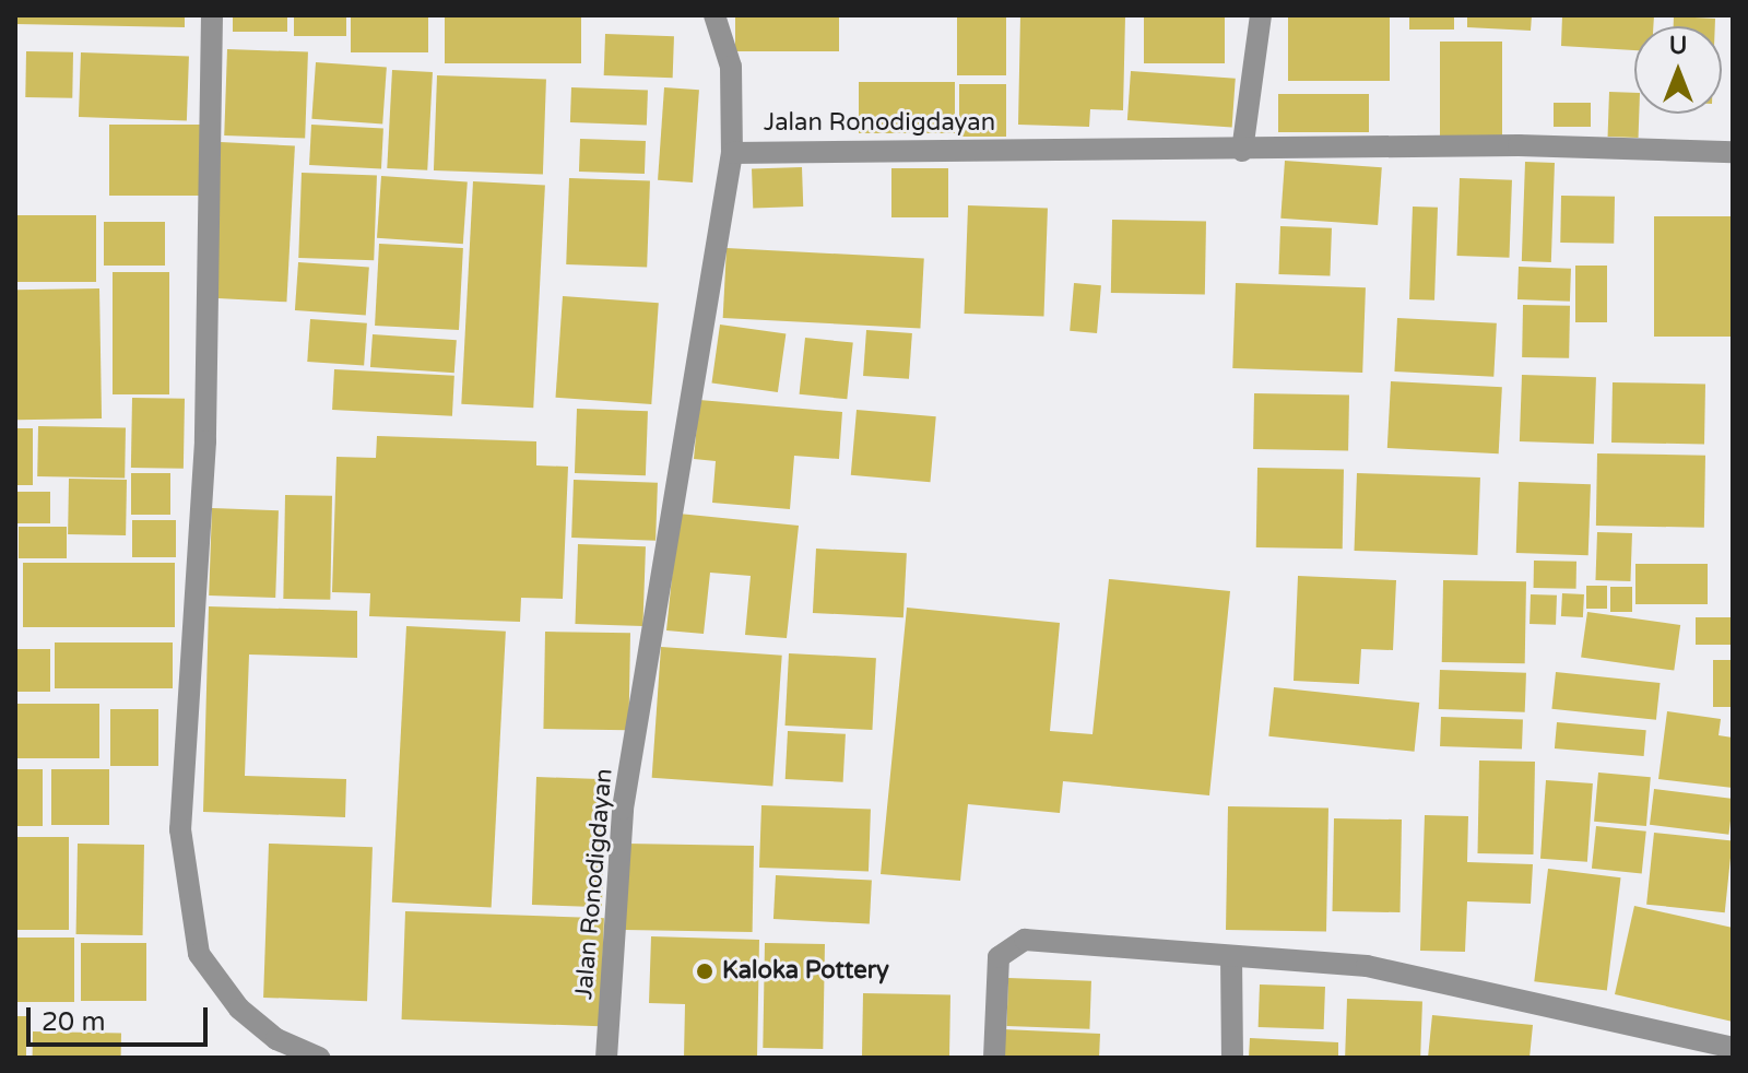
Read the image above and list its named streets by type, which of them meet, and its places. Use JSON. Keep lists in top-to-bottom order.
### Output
{
  "streets": {
    "street": ["Jalan Ronodigdayan"]
  },
  "places": ["Kaloka Pottery"],
  "scale_bar": "20 m",
  "north": "top"
}
